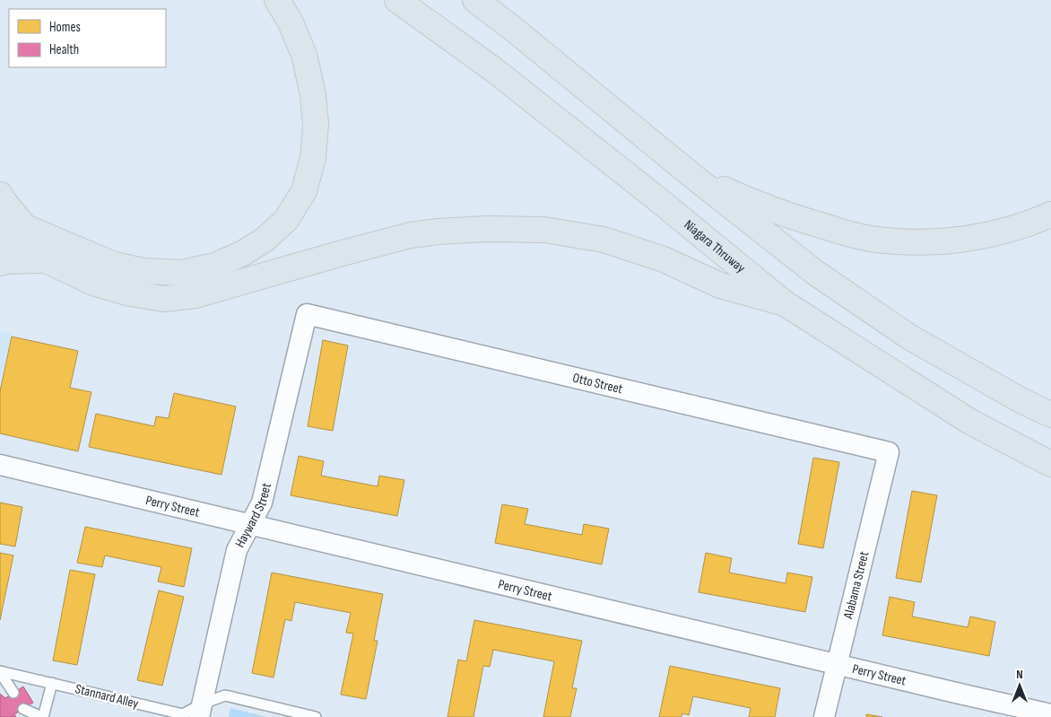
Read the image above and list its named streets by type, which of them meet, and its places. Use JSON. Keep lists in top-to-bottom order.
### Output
{
  "streets": {
    "highway": ["Niagara Thruway"],
    "street": [
      "Otto Street",
      "Perry Street",
      "Hayward Street",
      "Alabama Street"
    ],
    "lane": ["Stannard Alley"]
  },
  "crossings": [
    ["Otto Street", "Hayward Street"],
    ["Otto Street", "Alabama Street"],
    ["Perry Street", "Hayward Street"],
    ["Perry Street", "Alabama Street"],
    ["Hayward Street", "Stannard Alley"]
  ],
  "legend": ["Homes", "Health"],
  "north": "top"
}
